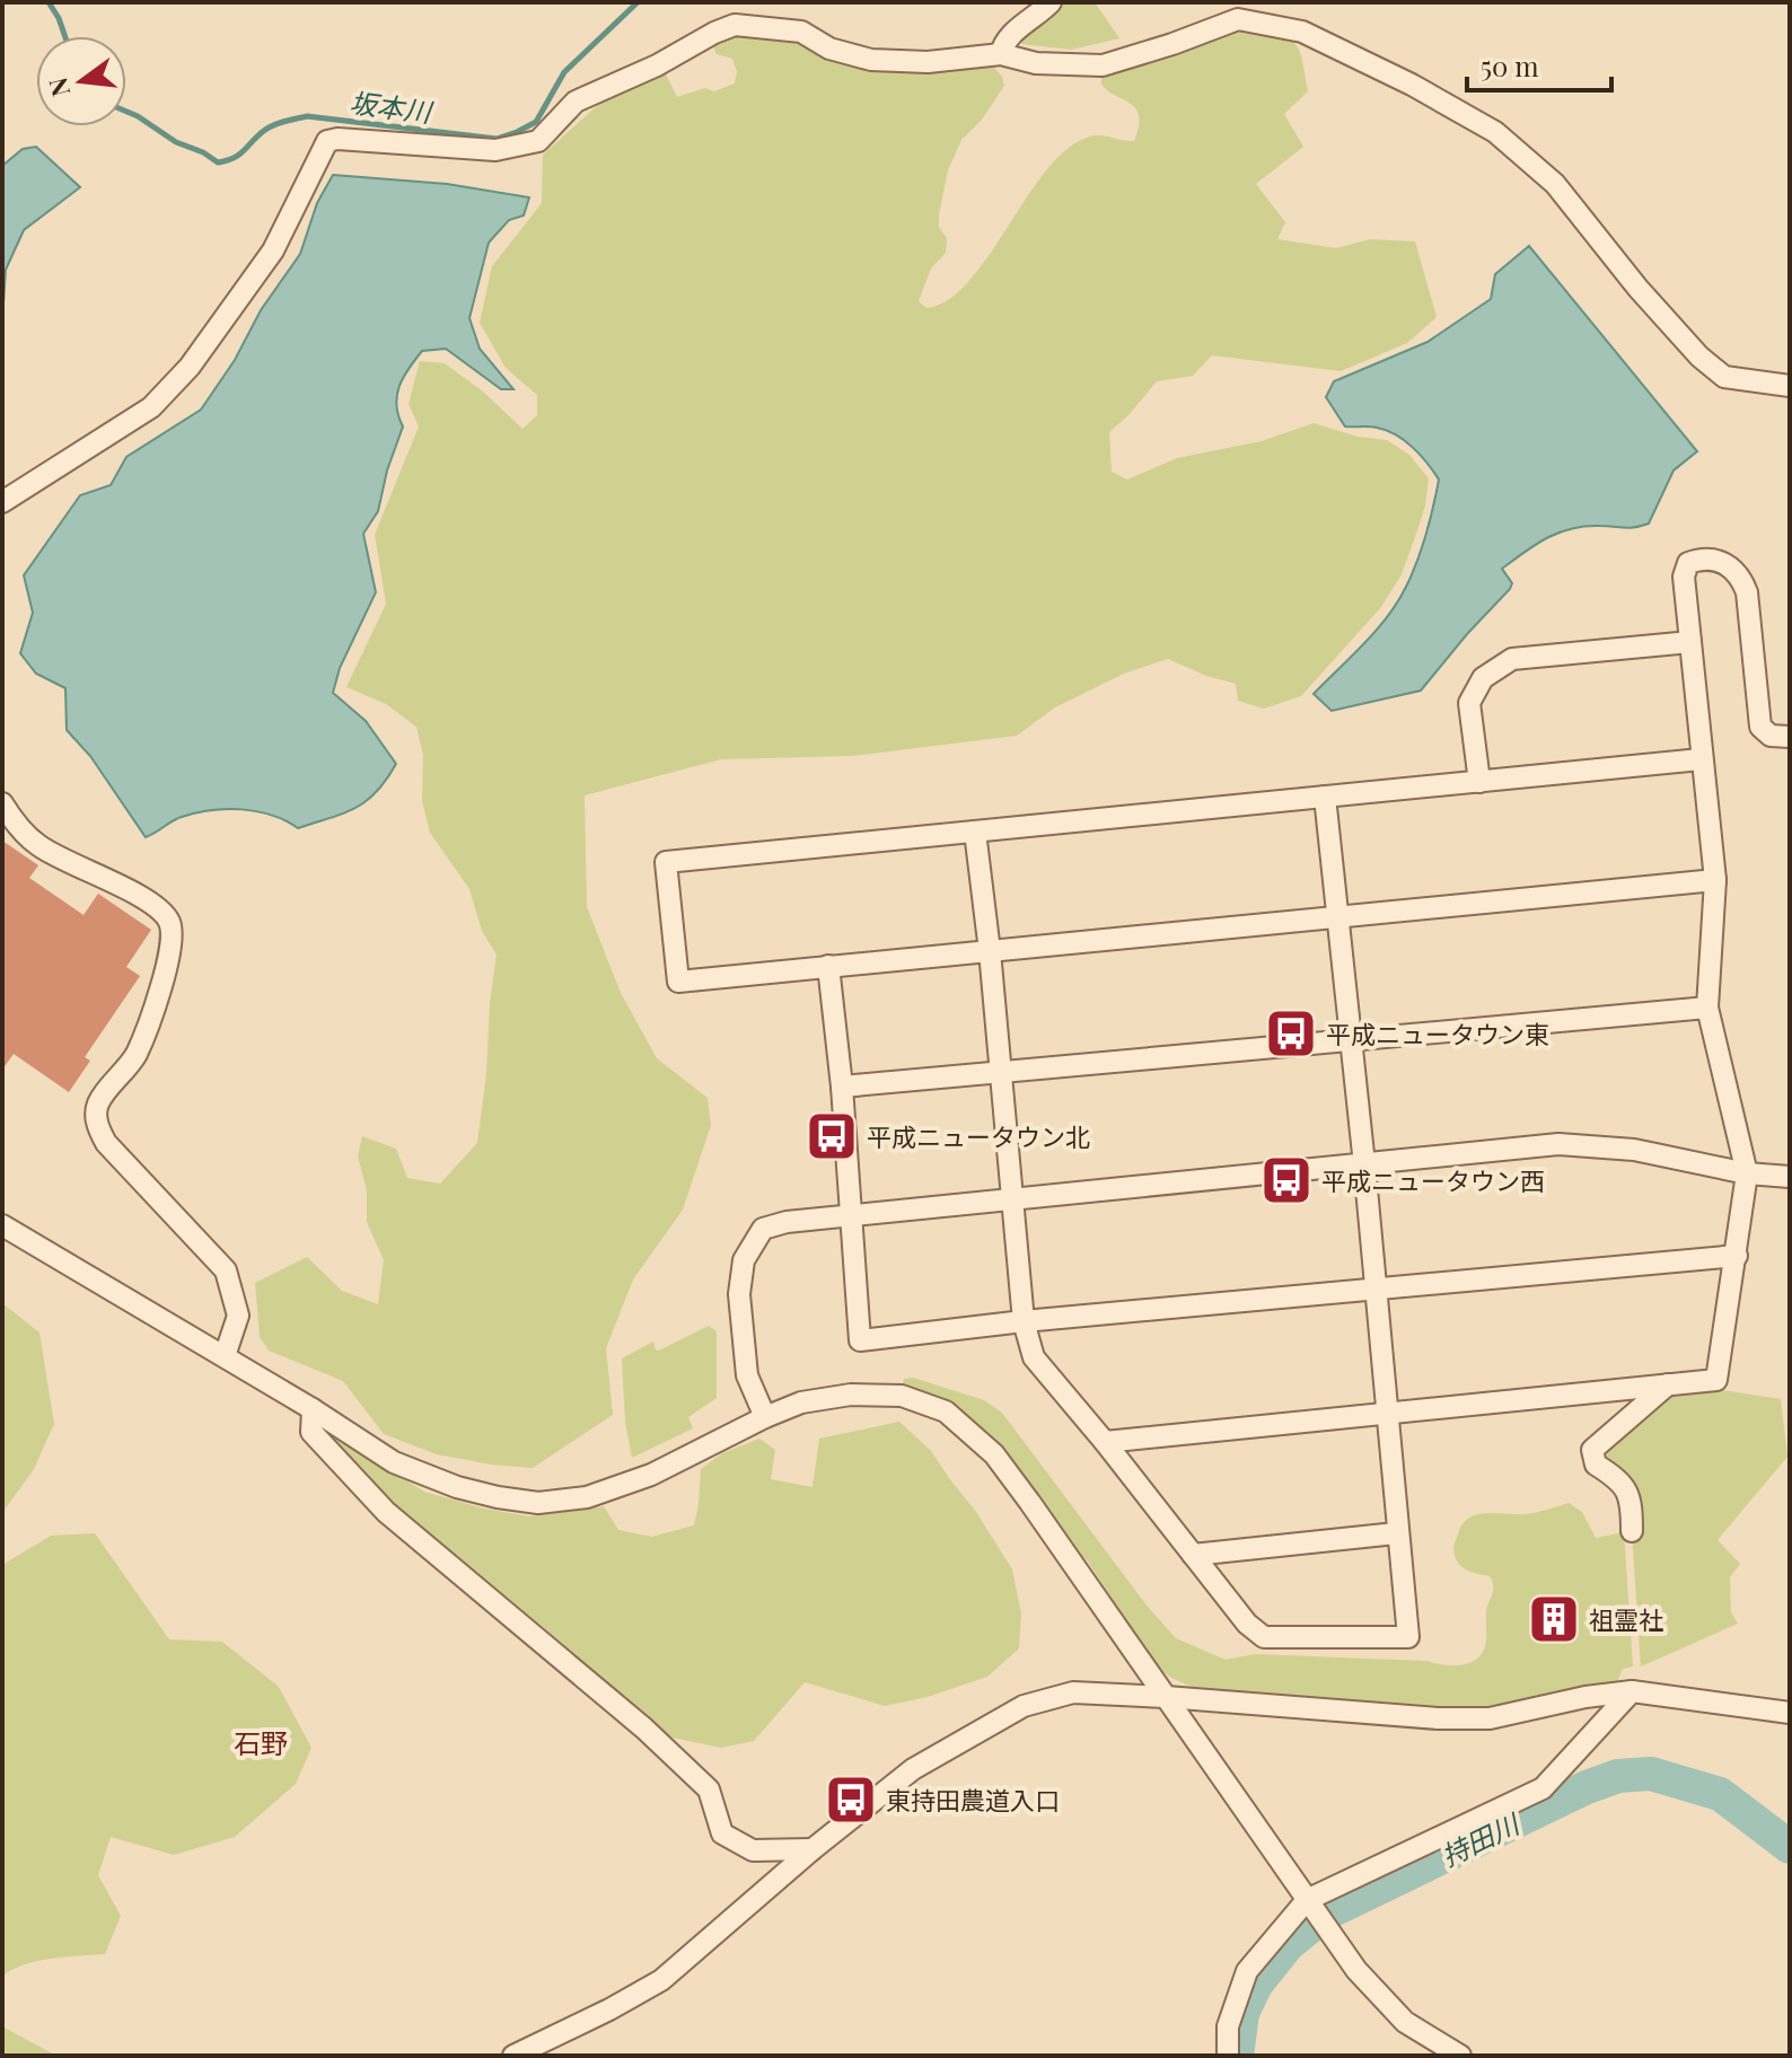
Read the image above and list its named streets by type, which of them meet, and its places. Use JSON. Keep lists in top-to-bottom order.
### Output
{
  "districts": ["石野"],
  "water": ["坂本川", "持田川"],
  "places": {
    "bus stop": [
      "平成ニュータウン東",
      "平成ニュータウン北",
      "平成ニュータウン西",
      "東持田農道入口"
    ],
    "building": ["祖霊社"]
  },
  "scale_bar": "50 m",
  "north": "left"
}
